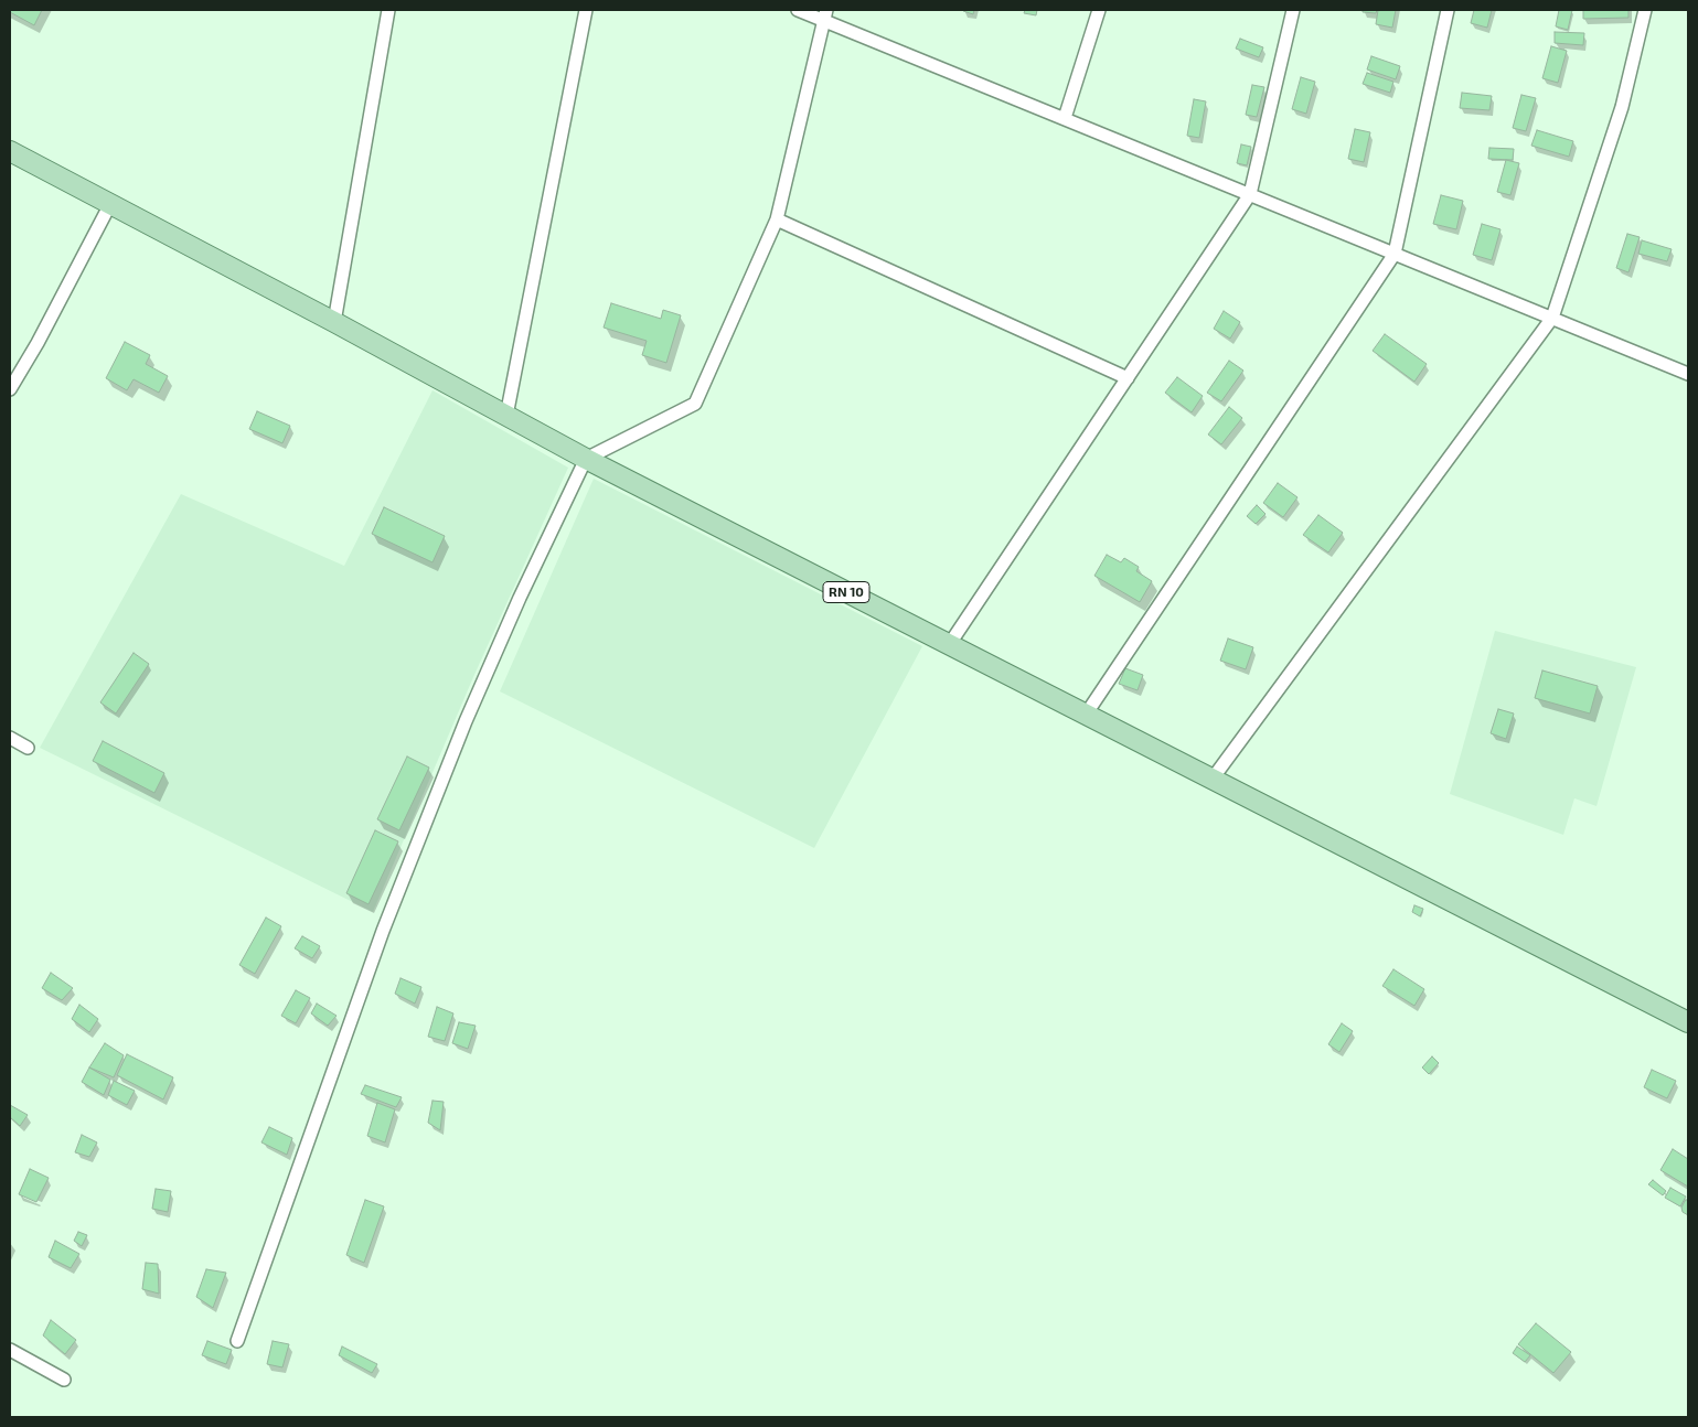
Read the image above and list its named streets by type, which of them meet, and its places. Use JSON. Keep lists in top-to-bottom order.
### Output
{
  "streets": {
    "main road": ["RN 10"]
  }
}
